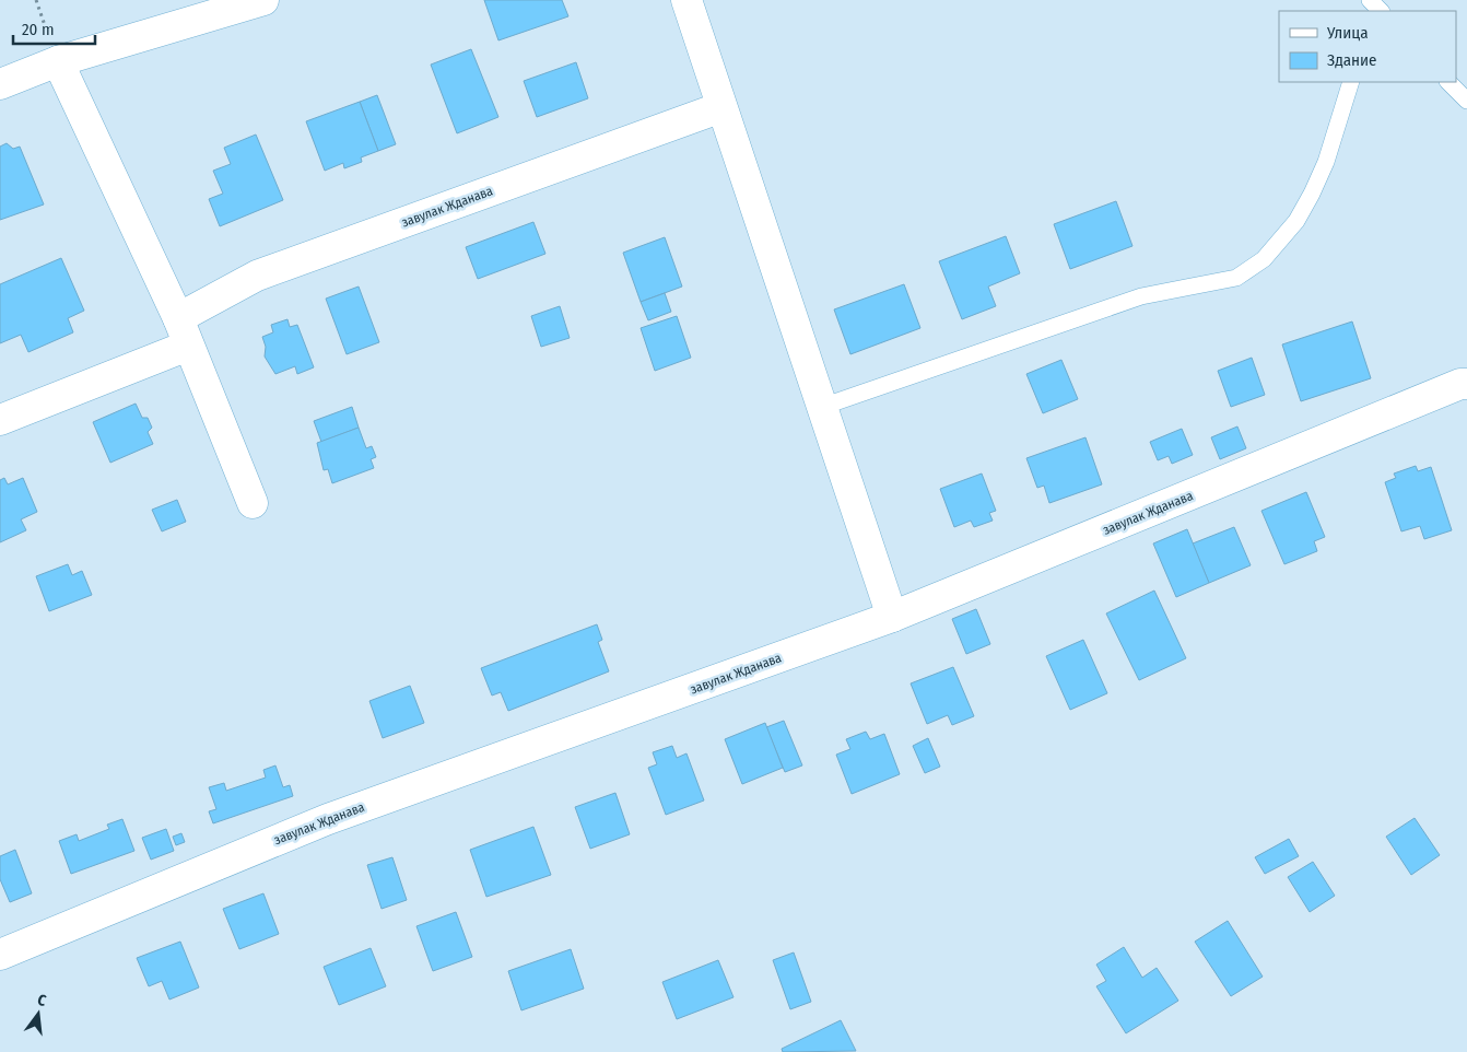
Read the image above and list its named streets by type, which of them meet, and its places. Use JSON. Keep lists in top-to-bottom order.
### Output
{
  "streets": {
    "street": ["завулак Жданава"]
  },
  "legend": ["Улица", "Здание"],
  "scale_bar": "20 m",
  "north": "top"
}
